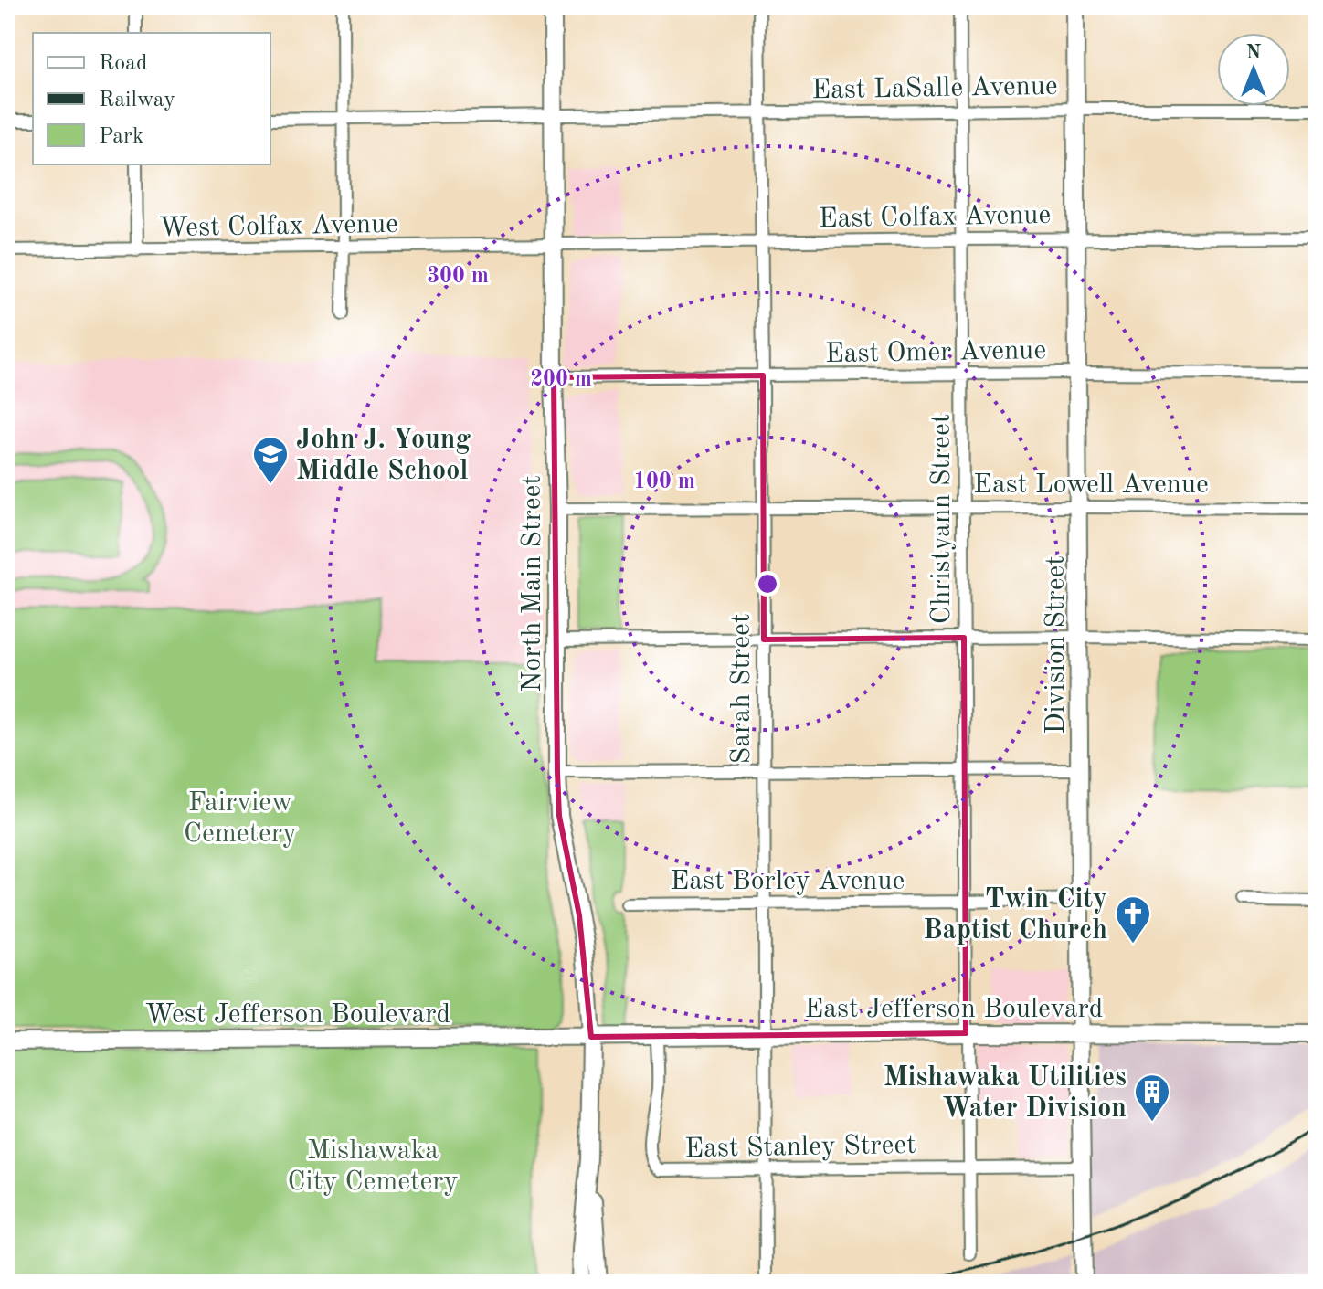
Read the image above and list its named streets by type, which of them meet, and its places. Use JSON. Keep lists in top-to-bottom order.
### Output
{
  "streets": {
    "street": [
      "East LaSalle Avenue",
      "East Colfax Avenue",
      "West Colfax Avenue",
      "East Omer Avenue",
      "East Lowell Avenue",
      "Christyann Street",
      "North Main Street",
      "Division Street",
      "Sarah Street",
      "East Borley Avenue",
      "East Jefferson Boulevard",
      "West Jefferson Boulevard",
      "East Stanley Street"
    ]
  },
  "crossings": [
    ["East LaSalle Avenue", "Christyann Street"],
    ["East LaSalle Avenue", "North Main Street"],
    ["East LaSalle Avenue", "Division Street"],
    ["East LaSalle Avenue", "Sarah Street"],
    ["East Colfax Avenue", "West Colfax Avenue"],
    ["East Colfax Avenue", "Christyann Street"],
    ["East Colfax Avenue", "North Main Street"],
    ["East Colfax Avenue", "Division Street"],
    ["East Colfax Avenue", "Sarah Street"],
    ["West Colfax Avenue", "North Main Street"],
    ["East Omer Avenue", "Christyann Street"],
    ["East Omer Avenue", "North Main Street"],
    ["East Omer Avenue", "Division Street"],
    ["East Omer Avenue", "Sarah Street"],
    ["East Lowell Avenue", "Christyann Street"],
    ["East Lowell Avenue", "North Main Street"],
    ["East Lowell Avenue", "Division Street"],
    ["East Lowell Avenue", "Sarah Street"],
    ["Christyann Street", "East Borley Avenue"],
    ["Christyann Street", "East Jefferson Boulevard"],
    ["Christyann Street", "East Stanley Street"],
    ["North Main Street", "East Jefferson Boulevard"],
    ["North Main Street", "West Jefferson Boulevard"],
    ["Division Street", "East Borley Avenue"],
    ["Division Street", "East Jefferson Boulevard"],
    ["Division Street", "East Stanley Street"],
    ["Sarah Street", "East Borley Avenue"],
    ["Sarah Street", "East Jefferson Boulevard"],
    ["Sarah Street", "East Stanley Street"],
    ["East Jefferson Boulevard", "West Jefferson Boulevard"],
    ["East Jefferson Boulevard", "East Stanley Street"]
  ],
  "parks": ["Fairview Cemetery", "Mishawaka City Cemetery"],
  "places": {
    "school or university": ["John J. Young Middle School"],
    "church": ["Twin City Baptist Church"],
    "building": ["Mishawaka Utilities Water Division"]
  },
  "legend": ["Road", "Railway", "Park"],
  "north": "top",
  "rings": ["300 m", "200 m", "100 m"]
}
